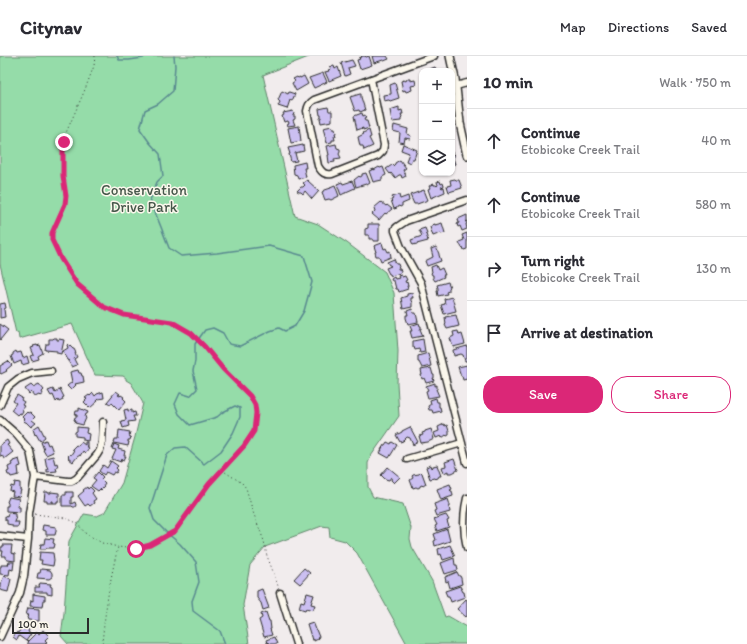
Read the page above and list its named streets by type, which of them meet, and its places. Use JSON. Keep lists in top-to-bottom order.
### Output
{
  "parks": ["Conservation Drive Park"],
  "scale_bar": "100 m",
  "page": {
    "header": "Citynav",
    "nav": ["Map", "Directions", "Saved"],
    "heading": ["10 min", "Walk · 750 m"],
    "map_buttons": ["+", "−"],
    "list": [
      ["Continue", "Etobicoke Creek Trail", "40 m"],
      ["Continue", "Etobicoke Creek Trail", "580 m"],
      ["Turn right", "Etobicoke Creek Trail", "130 m"],
      "Arrive at destination"
    ],
    "buttons": ["Save", "Share"],
    "scale": "100 m"
  }
}
